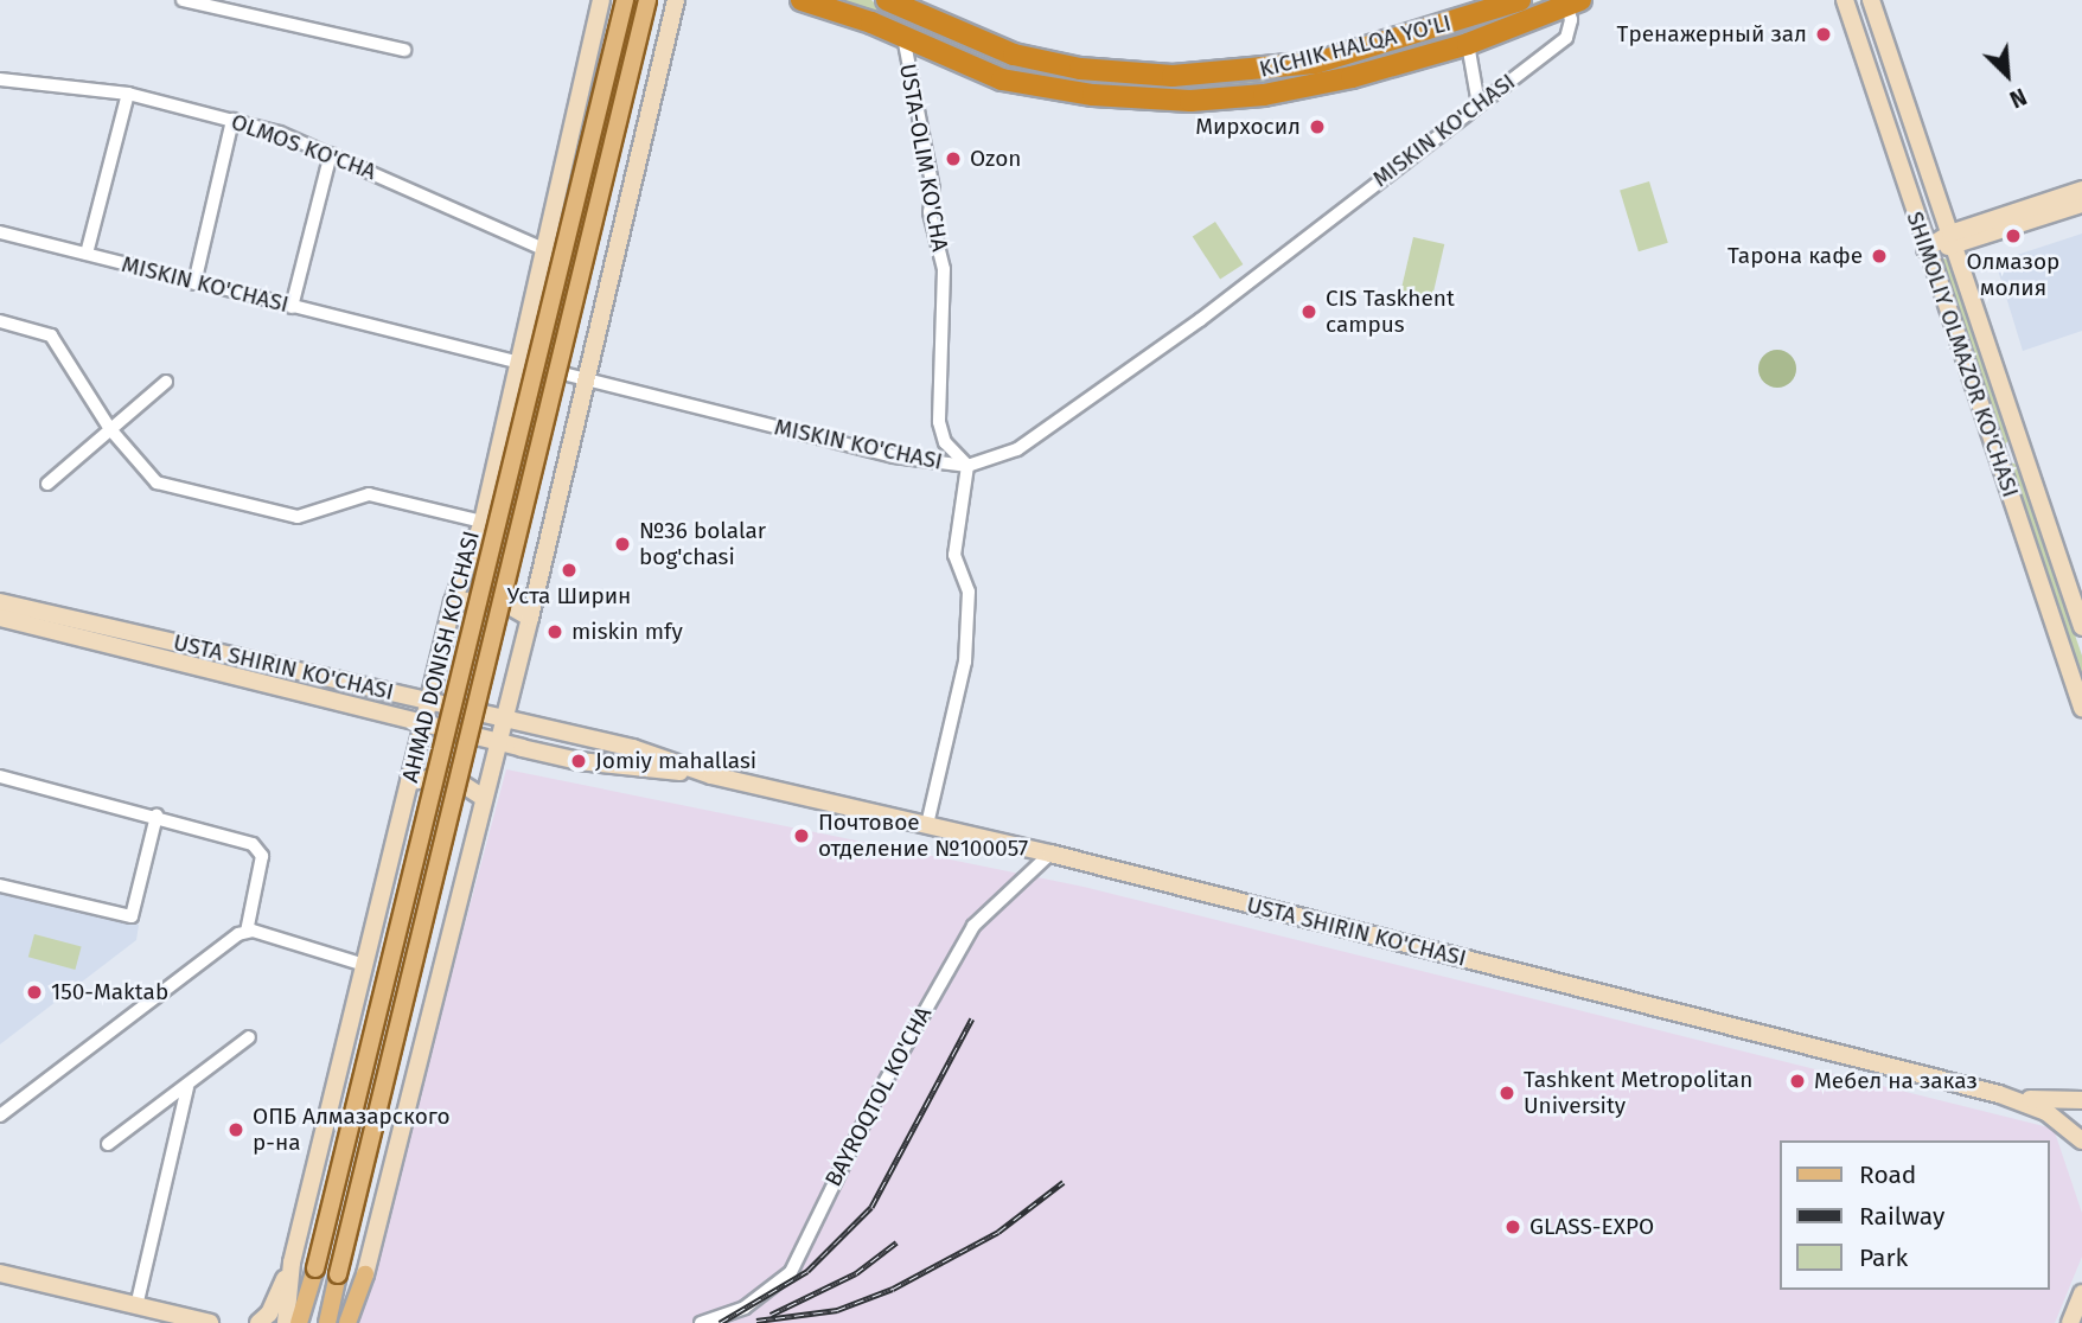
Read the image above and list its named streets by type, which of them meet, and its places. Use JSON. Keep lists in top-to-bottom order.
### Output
{
  "streets": {
    "highway": ["KICHIK HALQA YO'LI"],
    "main road": ["SHIMOLIY OLMAZOR KO'CHASI", "AHMAD DONISH KO'CHASI", "USTA SHIRIN KO'CHASI"],
    "street": [
      "MISKIN KO'CHASI",
      "OLMOS KO'CHA",
      "USTA-OLIM KO'CHA",
      "BAYROQTOL KO'CHA"
    ]
  },
  "crossings": [
    ["KICHIK HALQA YO'LI", "MISKIN KO'CHASI"],
    ["KICHIK HALQA YO'LI", "USTA-OLIM KO'CHA"],
    ["MISKIN KO'CHASI", "USTA-OLIM KO'CHA"],
    ["MISKIN KO'CHASI", "AHMAD DONISH KO'CHASI"],
    ["OLMOS KO'CHA", "AHMAD DONISH KO'CHASI"],
    ["AHMAD DONISH KO'CHASI", "USTA SHIRIN KO'CHASI"],
    ["USTA SHIRIN KO'CHASI", "BAYROQTOL KO'CHA"]
  ],
  "places": [
    "Тренажерный зал",
    "Мирхосил",
    "Ozon",
    "Олмазор молия",
    "Тарона кафе",
    "CIS Taskhent campus",
    "№36 bolalar bog'chasi",
    "Уста Ширин",
    "miskin mfy",
    "Jomiy mahallasi",
    "Почтовое отделение №100057",
    "150-Maktab",
    "Мебел на заказ",
    "Tashkent Metropolitan University",
    "ОПБ Алмазарского р-на",
    "GLASS-EXPO"
  ],
  "legend": ["Road", "Railway", "Park"],
  "north": "bottom right"
}
